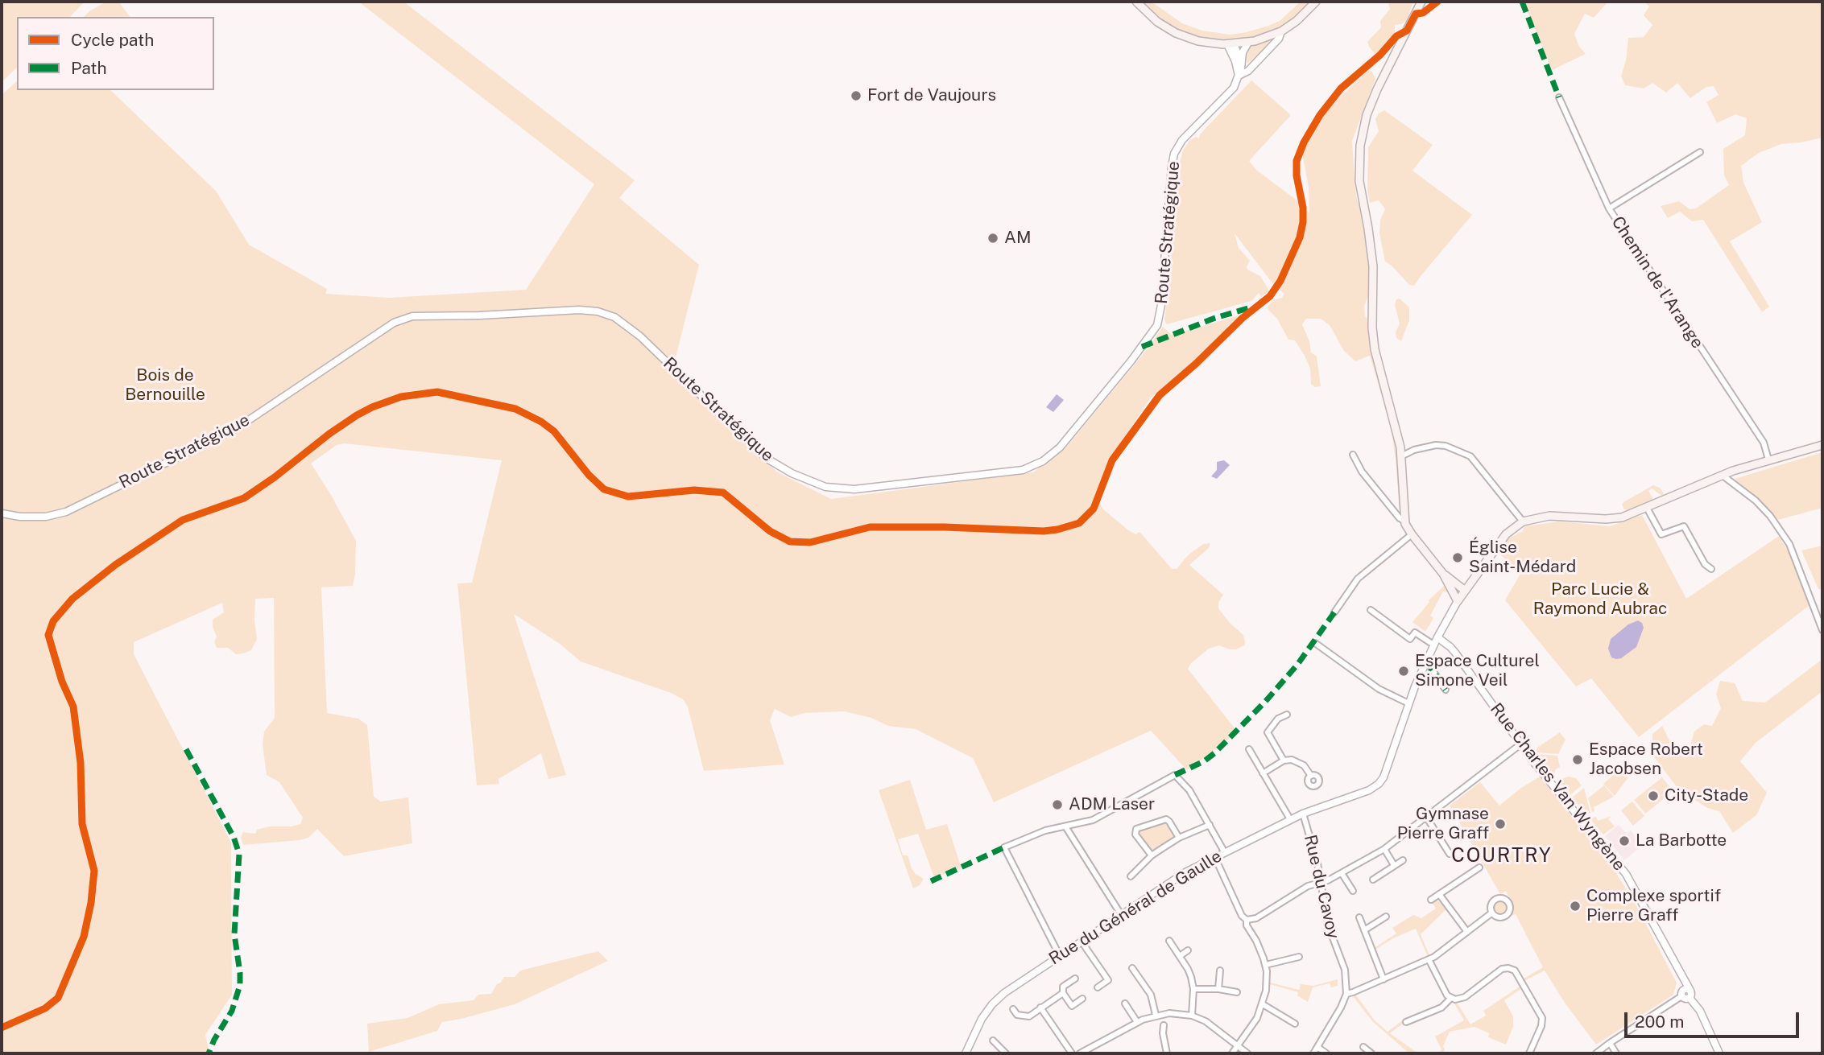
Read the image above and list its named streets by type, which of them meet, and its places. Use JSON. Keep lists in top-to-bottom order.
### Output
{
  "streets": {
    "street": [
      "Route Stratégique",
      "Chemin de l'Arange",
      "Rue Charles Van Wyngène",
      "Rue du Cavoy",
      "Rue du Général de Gaulle"
    ]
  },
  "crossings": [
    ["Rue Charles Van Wyngène", "Rue du Général de Gaulle"],
    ["Rue du Cavoy", "Rue du Général de Gaulle"]
  ],
  "districts": ["COURTRY"],
  "parks": ["Bois de Bernouille", "Parc Lucie & Raymond Aubrac"],
  "places": [
    "Fort de Vaujours",
    "AM",
    "Église Saint-Médard",
    "Espace Culturel Simone Veil",
    "Espace Robert Jacobsen",
    "City-Stade",
    "ADM Laser",
    "Gymnase Pierre Graff",
    "La Barbotte",
    "Complexe sportif Pierre Graff"
  ],
  "legend": ["Cycle path", "Path"],
  "scale_bar": "200 m"
}
